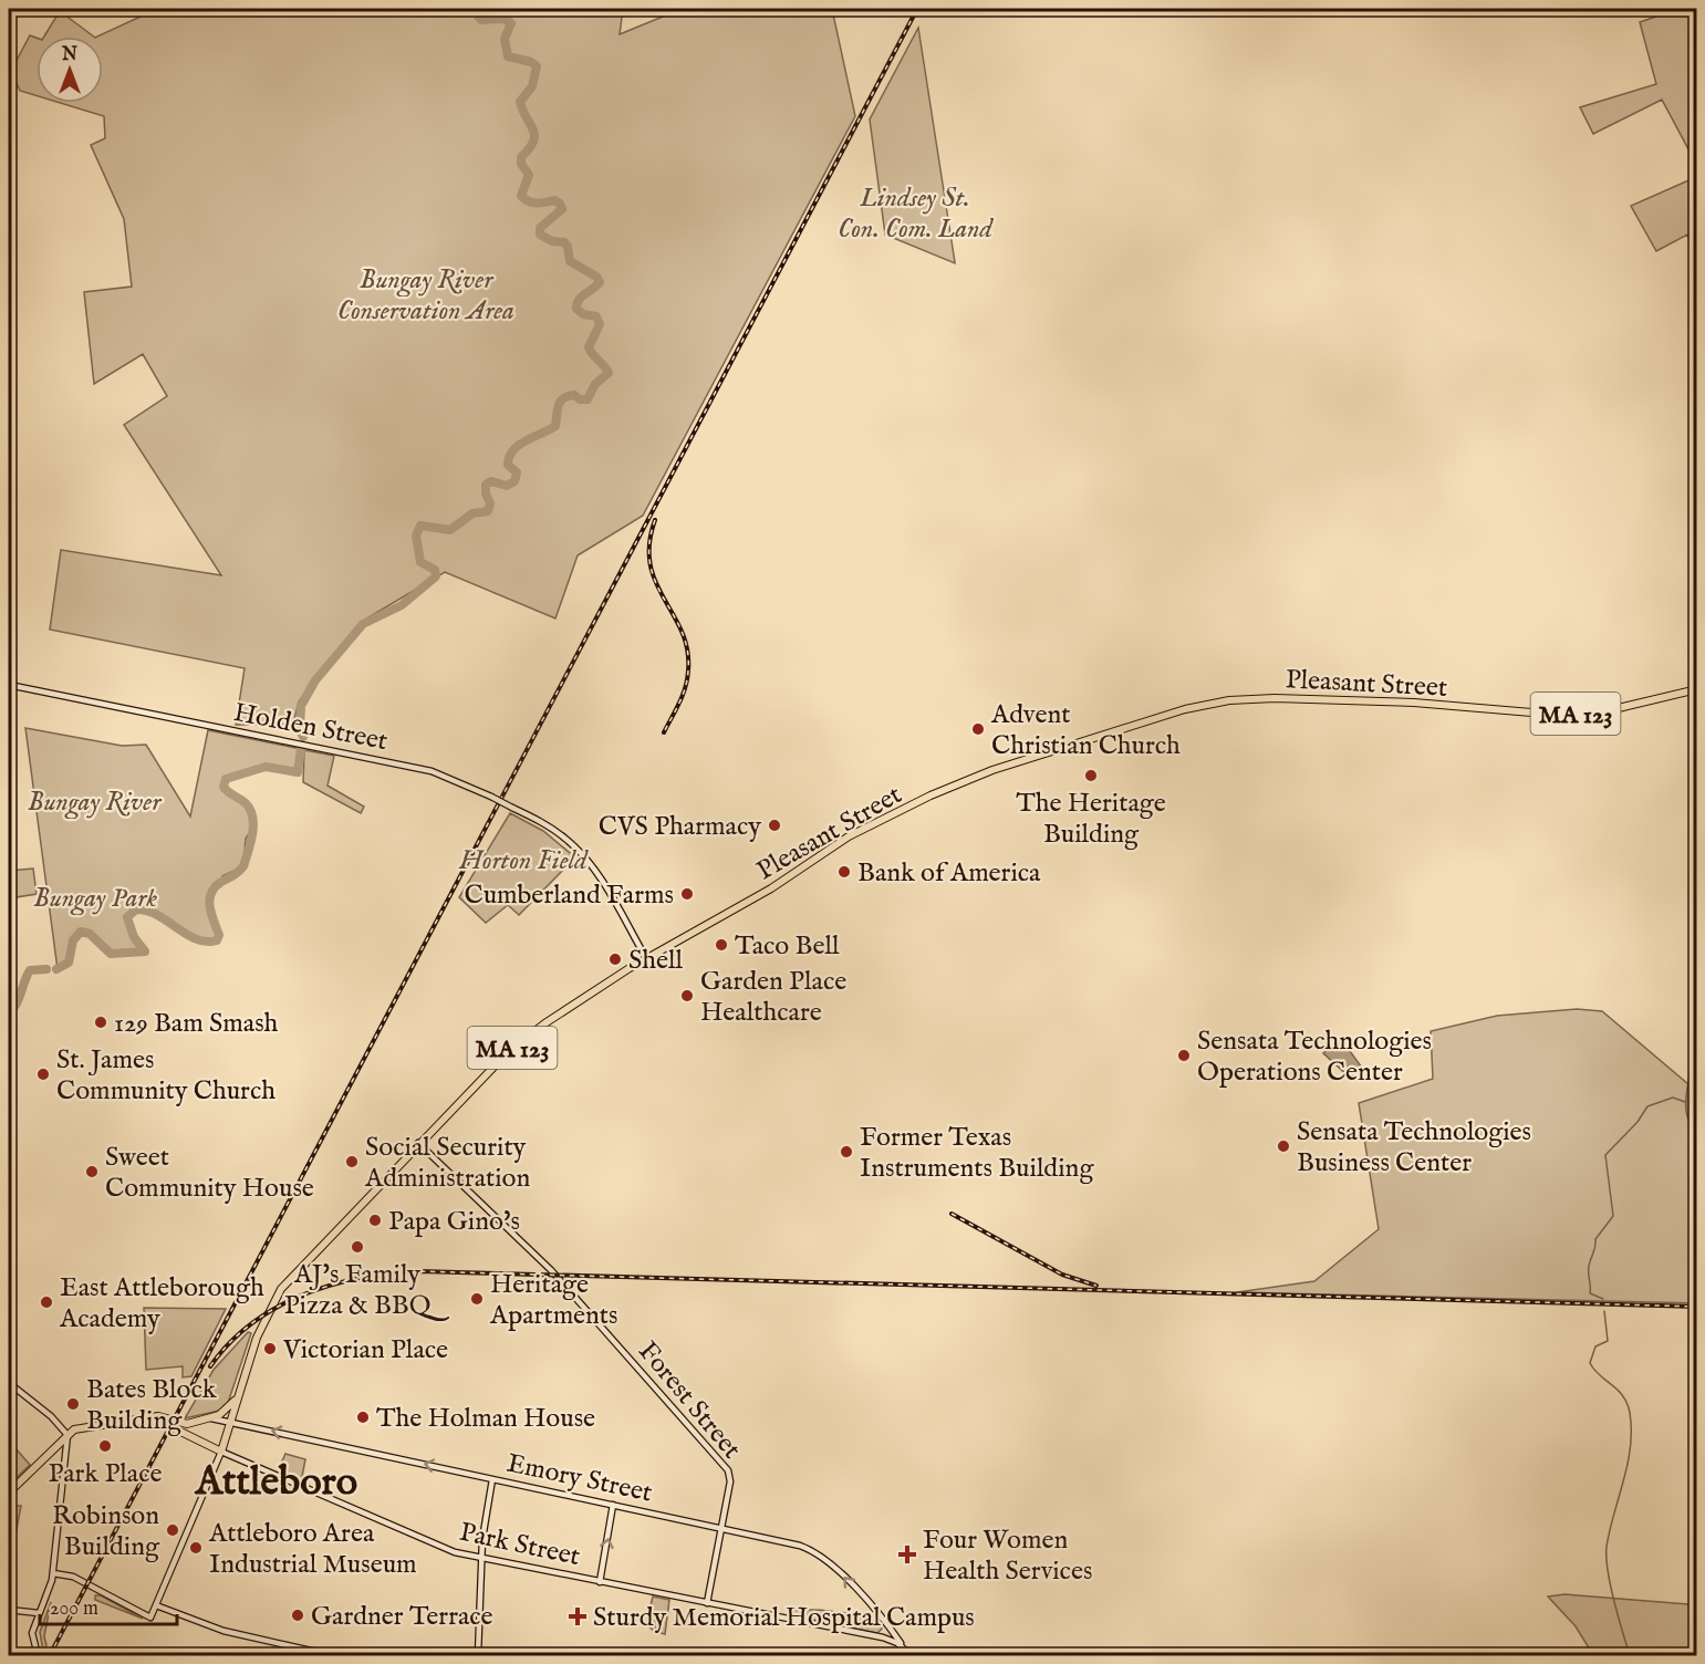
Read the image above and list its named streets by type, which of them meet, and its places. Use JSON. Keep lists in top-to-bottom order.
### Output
{
  "streets": {
    "highway": ["Pleasant Street", "MA 123", "Park Street"],
    "main road": ["Holden Street", "Forest Street", "Emory Street"]
  },
  "crossings": [
    ["Pleasant Street", "Holden Street"],
    ["Pleasant Street", "Forest Street"],
    ["Pleasant Street", "Emory Street"],
    ["Pleasant Street", "Park Street"],
    ["Forest Street", "Emory Street"],
    ["Forest Street", "Park Street"],
    ["Emory Street", "Park Street"]
  ],
  "one_way": ["Emory Street"],
  "districts": ["Attleboro"],
  "parks": [
    "Lindsey St. Con. Com. Land",
    "Bungay River Conservation Area",
    "Bungay River",
    "Horton Field",
    "Bungay Park"
  ],
  "places": {
    "other": [
      "Advent Christian Church",
      "The Heritage Building",
      "CVS Pharmacy",
      "Bank of America",
      "Cumberland Farms",
      "Taco Bell",
      "Shell",
      "Garden Place Healthcare",
      "129 Bam Smash",
      "Sensata Technologies Operations Center",
      "St. James Community Church",
      "Sensata Technologies Business Center",
      "Former Texas Instruments Building",
      "Social Security Administration",
      "Sweet Community House",
      "Papa Gino's",
      "AJ's Family Pizza & BBQ",
      "Heritage Apartments",
      "East Attleborough Academy",
      "Victorian Place",
      "Bates Block Building",
      "The Holman House",
      "Park Place",
      "Robinson Building",
      "Attleboro Area Industrial Museum",
      "Gardner Terrace"
    ],
    "health": ["Four Women Health Services", "Sturdy Memorial Hospital Campus"]
  },
  "scale_bar": "200 m",
  "north": "top"
}
